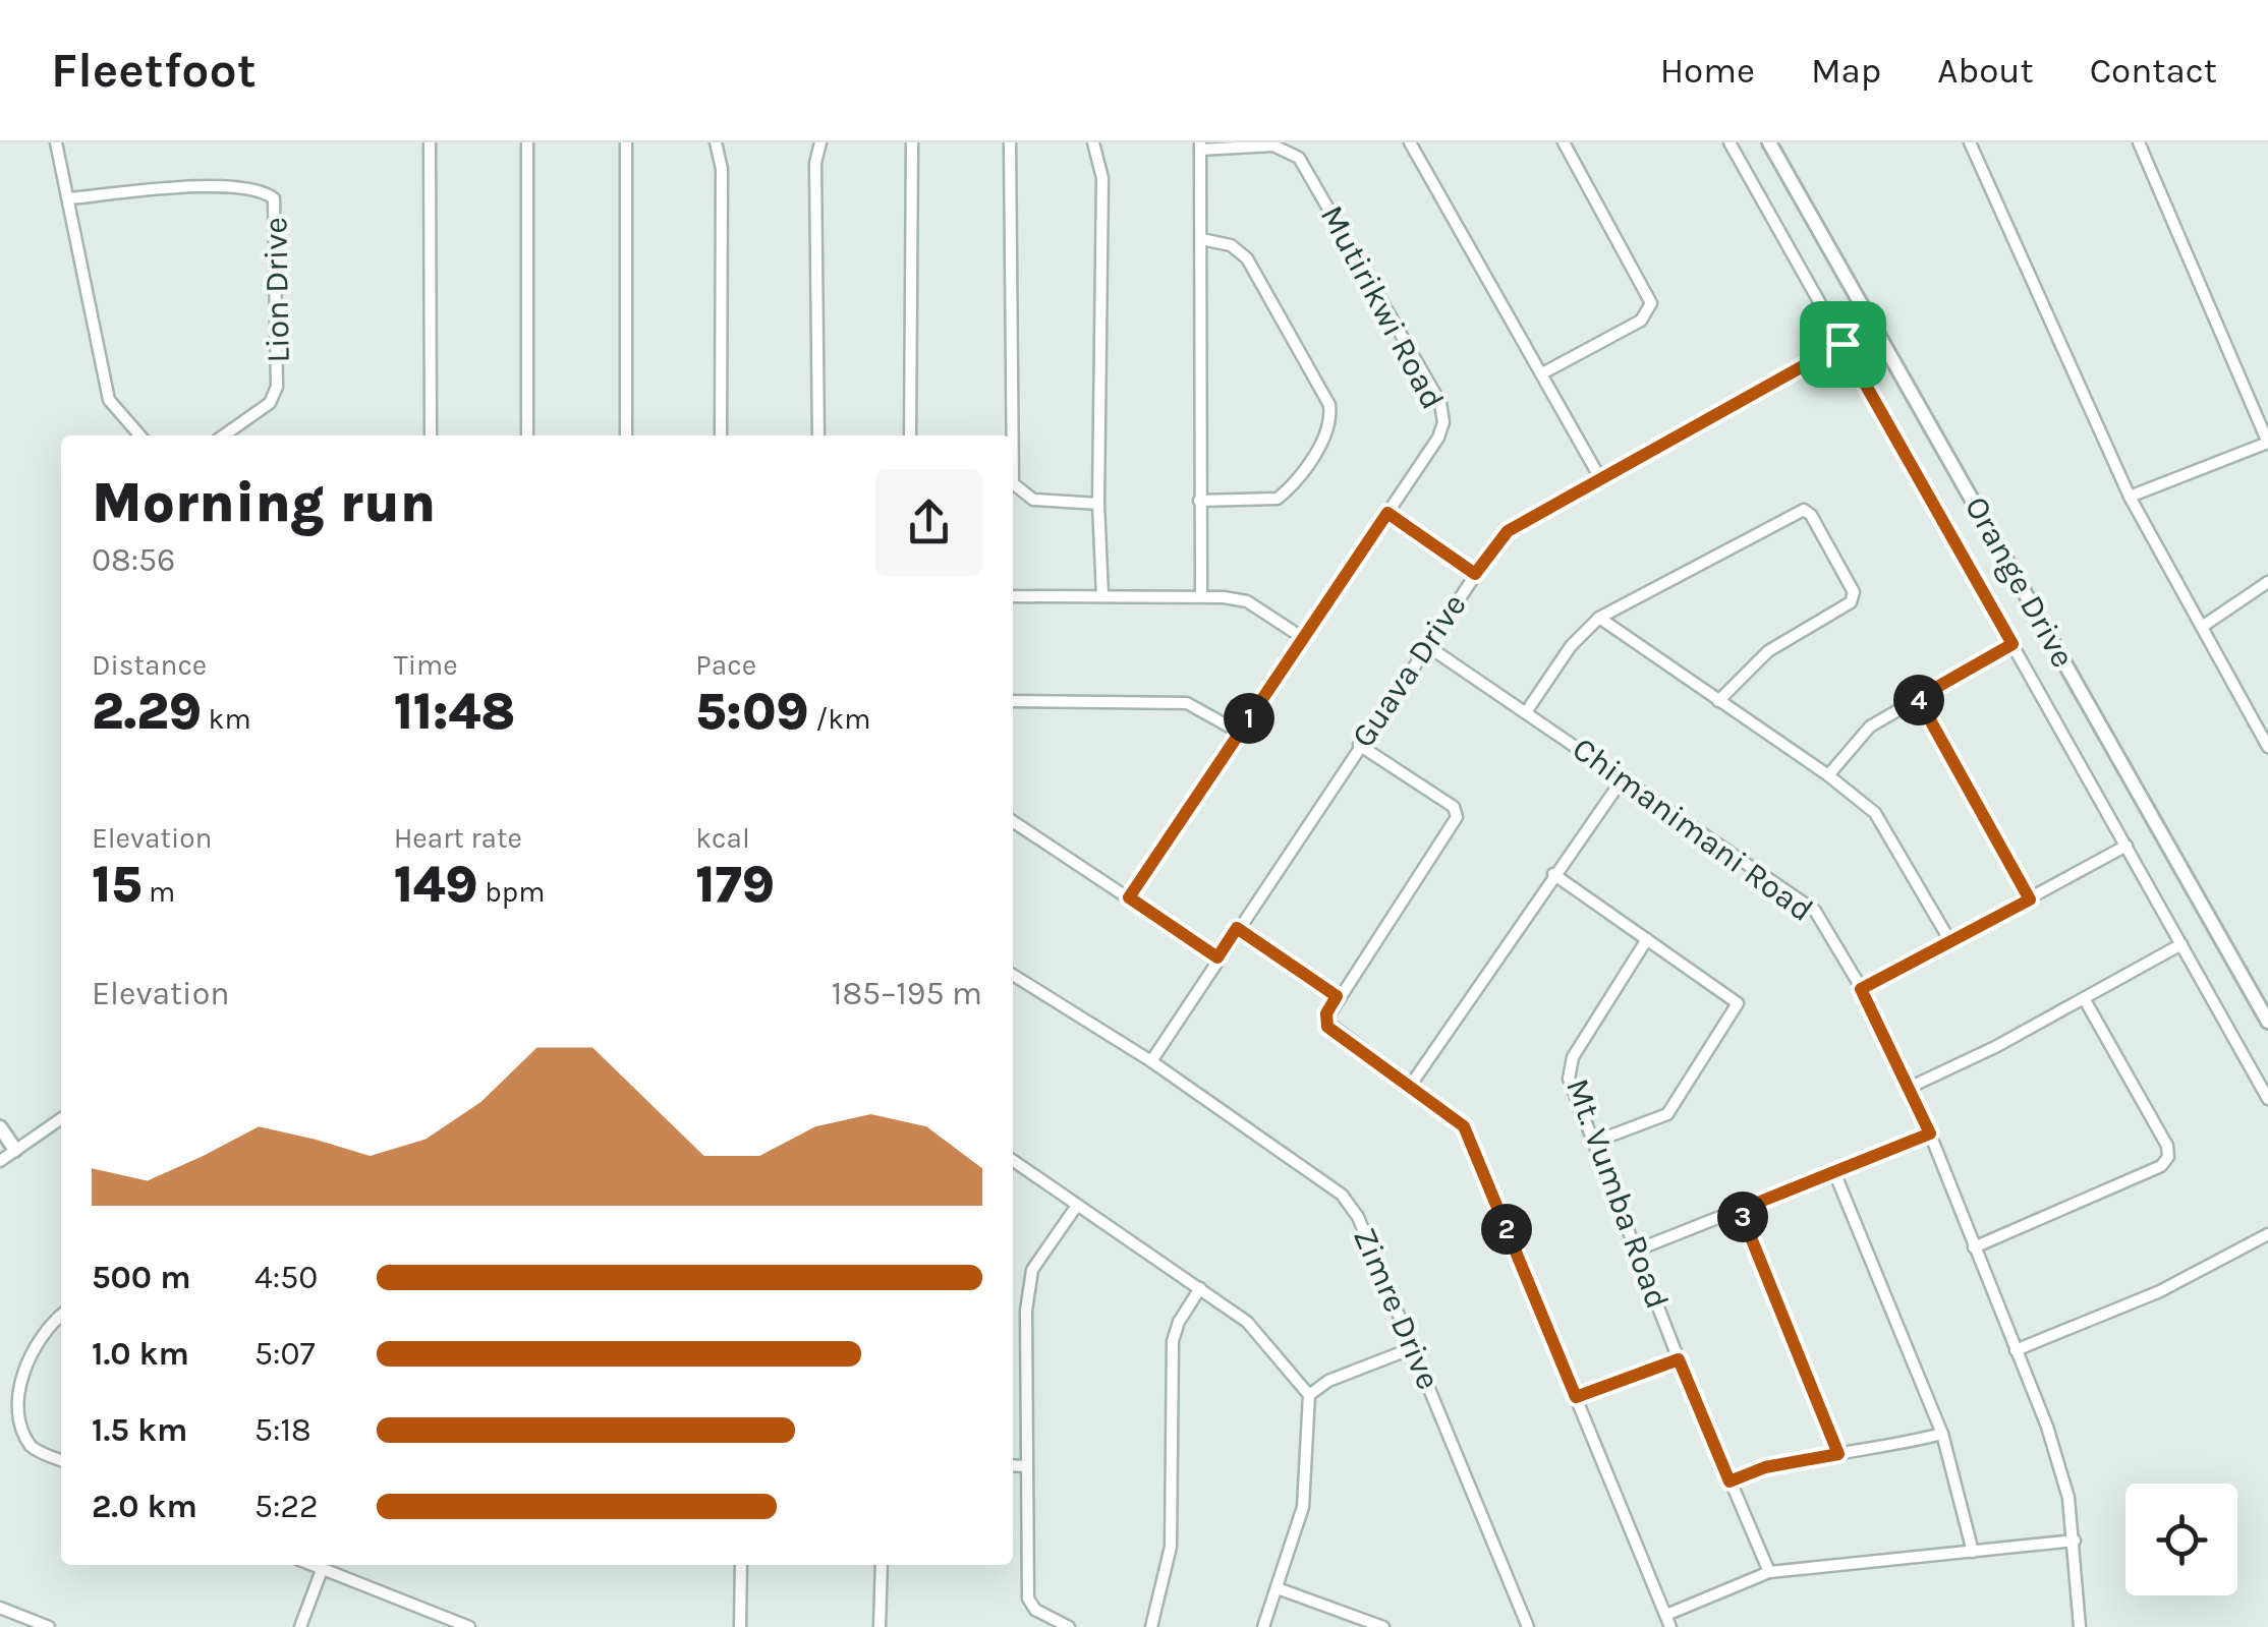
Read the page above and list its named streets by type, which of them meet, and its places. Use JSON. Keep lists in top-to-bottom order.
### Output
{
  "streets": {
    "street": [
      "Lion Drive",
      "Mutirikwi Road",
      "Orange Drive",
      "Guava Drive",
      "Chimanimani Road",
      "Mt. Vumba Road",
      "Zimre Drive"
    ]
  },
  "crossings": [
    ["Orange Drive", "Guava Drive"],
    ["Guava Drive", "Chimanimani Road"],
    ["Guava Drive", "Zimre Drive"]
  ],
  "page": {
    "header": "Fleetfoot",
    "nav": [
      "Home",
      "Map",
      "About",
      "Contact"
    ],
    "heading": ["Morning run", "08:56"],
    "stats": [
      ["Distance", "2.29 km"],
      ["Time", "11:48"],
      ["Pace", "5:09 /km"],
      ["Elevation", "15 m"],
      ["Heart rate", "149 bpm"],
      ["kcal", "179"]
    ],
    "pins": [
      "4",
      "1",
      "3",
      "2"
    ],
    "chart": ["Elevation", "185–195 m"],
    "list": [
      {
        "name": "500 m",
        "note": "4:50"
      },
      {
        "name": "1.0 km",
        "note": "5:07"
      },
      {
        "name": "1.5 km",
        "note": "5:18"
      },
      {
        "name": "2.0 km",
        "note": "5:22"
      }
    ]
  }
}
